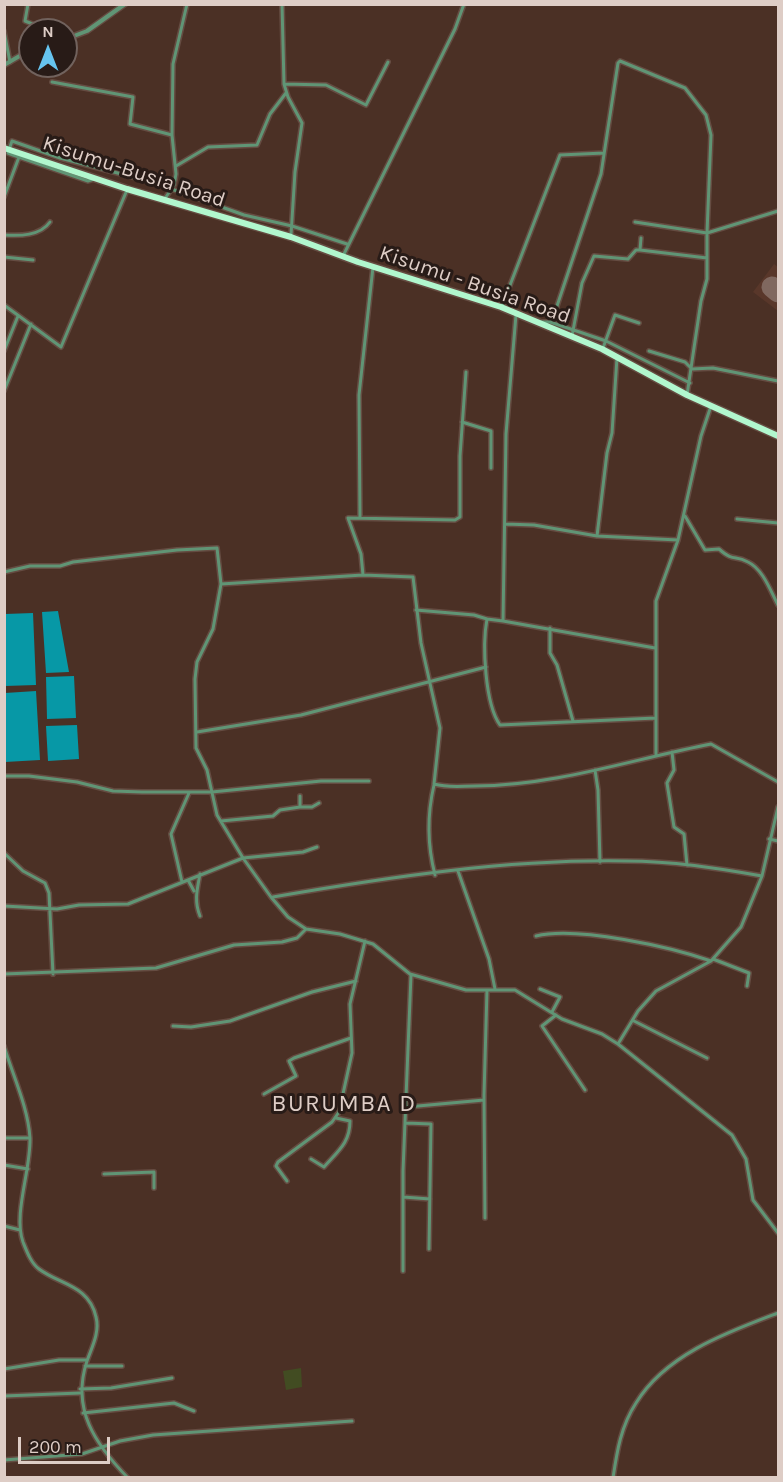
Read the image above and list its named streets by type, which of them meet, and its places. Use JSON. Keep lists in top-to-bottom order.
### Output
{
  "streets": {
    "highway": ["Kisumu-Busia Road", "Kisumu - Busia Road"]
  },
  "crossings": [
    ["Kisumu-Busia Road", "Kisumu - Busia Road"]
  ],
  "districts": ["BURUMBA D"],
  "scale_bar": "200 m",
  "north": "top"
}
